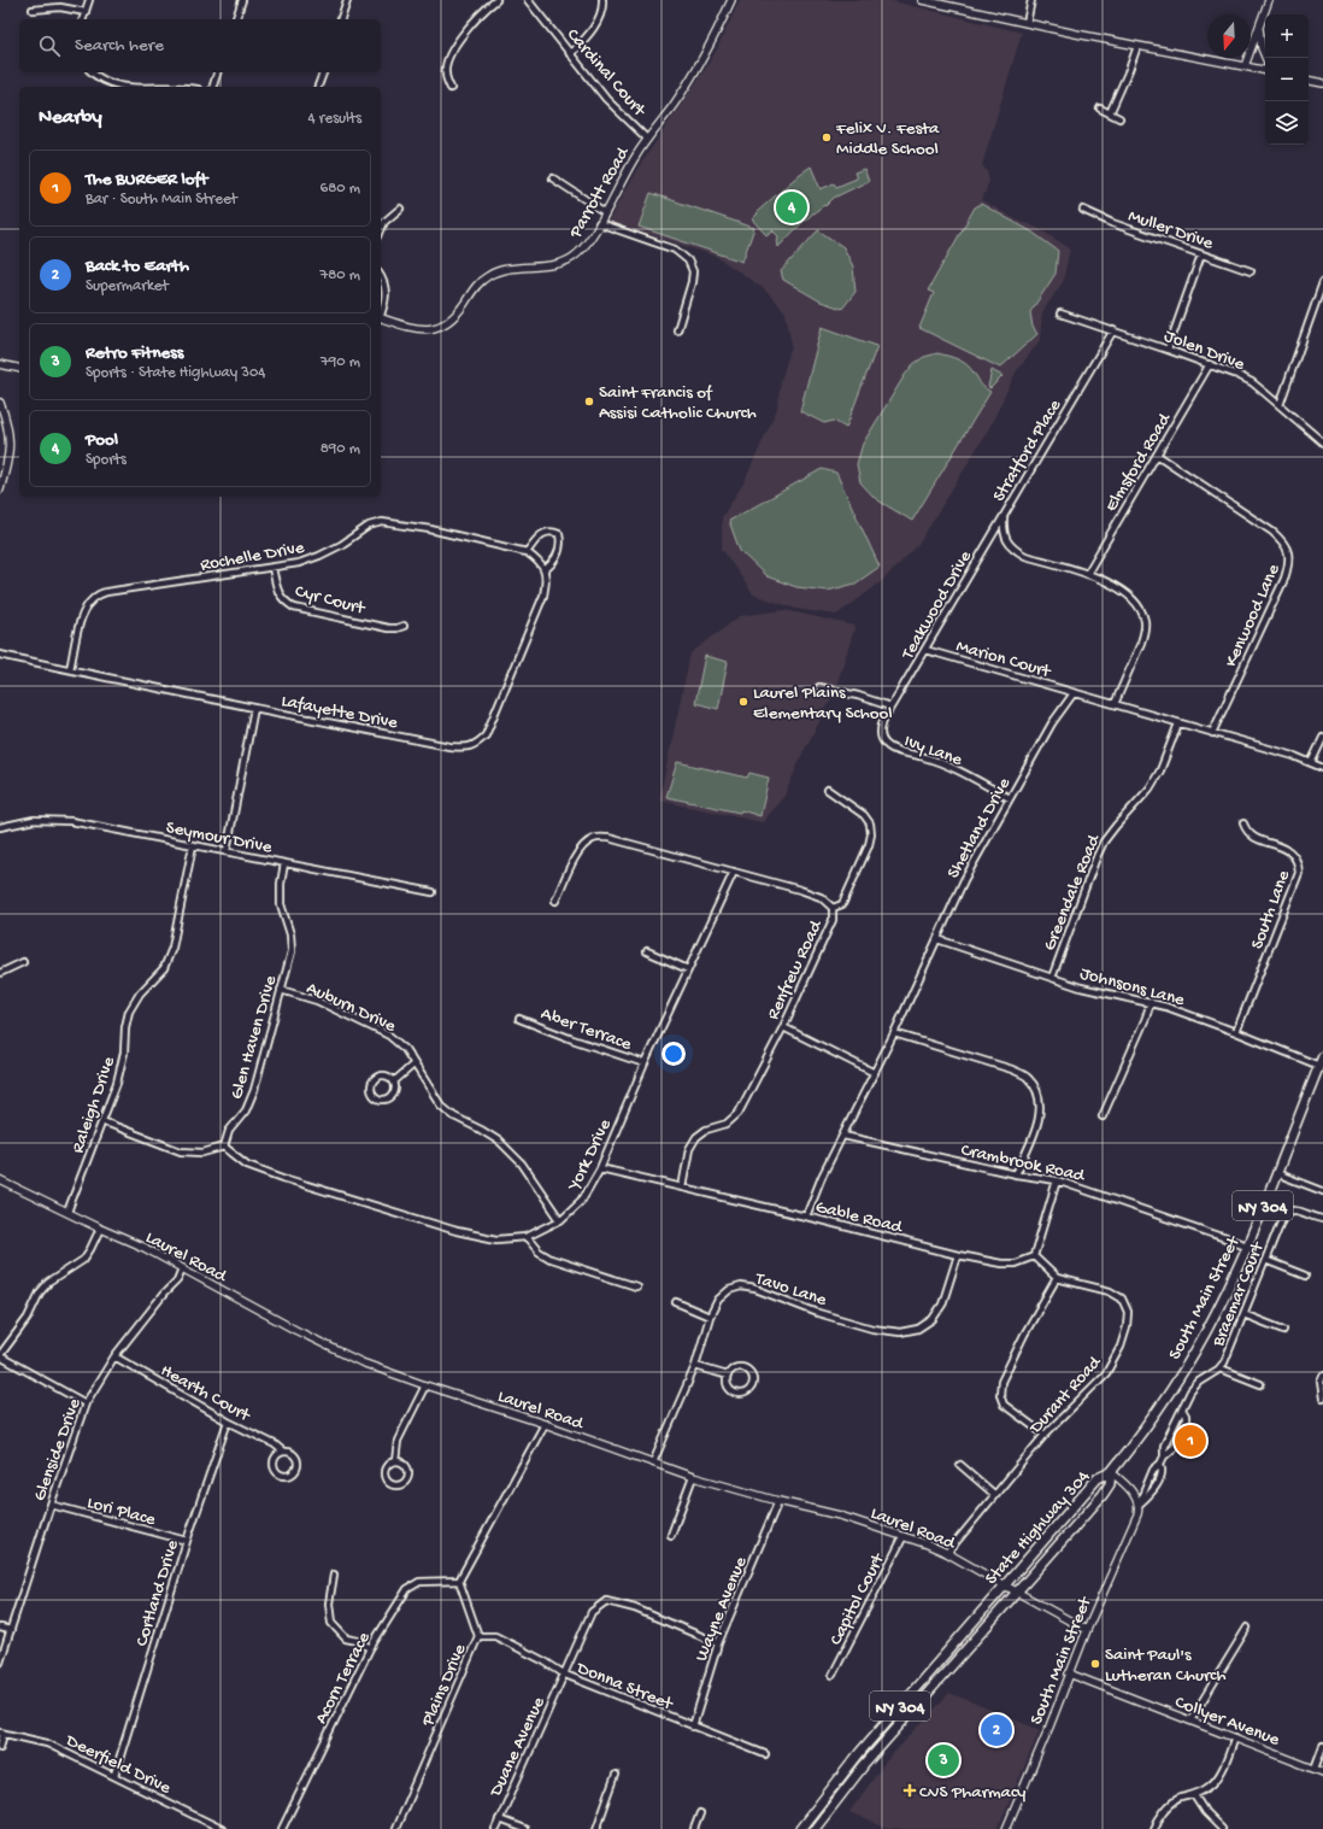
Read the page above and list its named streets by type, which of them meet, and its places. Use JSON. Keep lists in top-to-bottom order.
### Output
{
  "streets": {
    "main road": ["NY 304", "South Main Street", "State Highway 304"],
    "street": [
      "Cardinal Court",
      "Parrott Road",
      "Muller Drive",
      "Jolen Drive",
      "Stratford Place",
      "Elmsford Road",
      "Rochelle Drive",
      "Cyr Court",
      "Teakwood Drive",
      "Kenwood Lane",
      "Marion Court",
      "Lafayette Drive",
      "Ivy Lane",
      "Shetland Drive",
      "Seymour Drive",
      "Greendale Road",
      "South Lane",
      "Renfrew Road",
      "Johnsons Lane",
      "Auburn Drive",
      "Aber Terrace",
      "Glen Haven Drive",
      "Raleigh Drive",
      "York Drive",
      "Crambrook Road",
      "Gable Road",
      "Laurel Road",
      "Tavo Lane",
      "Braemar Court",
      "Hearth Court",
      "Durant Road",
      "Glenside Drive",
      "Lori Place",
      "Cortland Drive",
      "Capitol Court",
      "Wayne Avenue",
      "Acorn Terrace",
      "Plains Drive",
      "Donna Street",
      "Collyer Avenue",
      "Duane Avenue",
      "Deerfield Drive"
    ]
  },
  "crossings": [
    ["Cardinal Court", "Parrott Road"],
    ["Jolen Drive", "Stratford Place"],
    ["Jolen Drive", "Elmsford Road"],
    ["Stratford Place", "Elmsford Road"],
    ["Stratford Place", "Teakwood Drive"],
    ["Elmsford Road", "Kenwood Lane"],
    ["Rochelle Drive", "Cyr Court"],
    ["Rochelle Drive", "Lafayette Drive"],
    ["Teakwood Drive", "Marion Court"],
    ["Teakwood Drive", "Ivy Lane"],
    ["Marion Court", "Shetland Drive"],
    ["Ivy Lane", "Shetland Drive"],
    ["Shetland Drive", "Johnsons Lane"],
    ["Shetland Drive", "Crambrook Road"],
    ["Shetland Drive", "Gable Road"],
    ["Seymour Drive", "Glen Haven Drive"],
    ["Seymour Drive", "Raleigh Drive"],
    ["Greendale Road", "Johnsons Lane"],
    ["South Lane", "Johnsons Lane"],
    ["Renfrew Road", "York Drive"],
    ["Renfrew Road", "Gable Road"],
    ["Johnsons Lane", "South Main Street"],
    ["Auburn Drive", "Glen Haven Drive"],
    ["Auburn Drive", "York Drive"],
    ["Aber Terrace", "York Drive"],
    ["Glen Haven Drive", "York Drive"],
    ["Raleigh Drive", "Laurel Road"],
    ["York Drive", "Gable Road"],
    ["Crambrook Road", "South Main Street"],
    ["Gable Road", "Tavo Lane"],
    ["Gable Road", "Durant Road"],
    ["Laurel Road", "Tavo Lane"],
    ["Laurel Road", "South Main Street"],
    ["Laurel Road", "Durant Road"],
    ["Laurel Road", "Glenside Drive"],
    ["Laurel Road", "State Highway 304"],
    ["Laurel Road", "Capitol Court"],
    ["Laurel Road", "Wayne Avenue"],
    ["Braemar Court", "South Main Street"],
    ["South Main Street", "State Highway 304"],
    ["South Main Street", "Collyer Avenue"],
    ["Hearth Court", "Glenside Drive"],
    ["Hearth Court", "Cortland Drive"],
    ["Glenside Drive", "Lori Place"],
    ["Lori Place", "Cortland Drive"],
    ["Cortland Drive", "Deerfield Drive"],
    ["Wayne Avenue", "Donna Street"],
    ["Wayne Avenue", "Duane Avenue"],
    ["Acorn Terrace", "Plains Drive"],
    ["Plains Drive", "Donna Street"],
    ["Donna Street", "Duane Avenue"]
  ],
  "places": {
    "other": [
      "Felix V. Festa Middle School",
      "Saint Francis of Assisi Catholic Church",
      "Laurel Plains Elementary School",
      "Saint Paul's Lutheran Church"
    ],
    "health": ["CVS Pharmacy"]
  },
  "north": "bottom",
  "page": {
    "map_buttons": ["+", "−"],
    "search": "Search here",
    "heading": ["Nearby", "4 results"],
    "list": [
      {
        "mark": "1",
        "name": "The BURGER loft",
        "note": "Bar · South Main Street",
        "value": "680 m"
      },
      {
        "mark": "2",
        "name": "Back to Earth",
        "note": "Supermarket",
        "value": "780 m"
      },
      {
        "mark": "3",
        "name": "Retro Fitness",
        "note": "Sports · State Highway 304",
        "value": "790 m"
      },
      {
        "mark": "4",
        "name": "Pool",
        "note": "Sports",
        "value": "890 m"
      }
    ],
    "pins": [
      "4",
      "1",
      "2",
      "3"
    ]
  }
}
